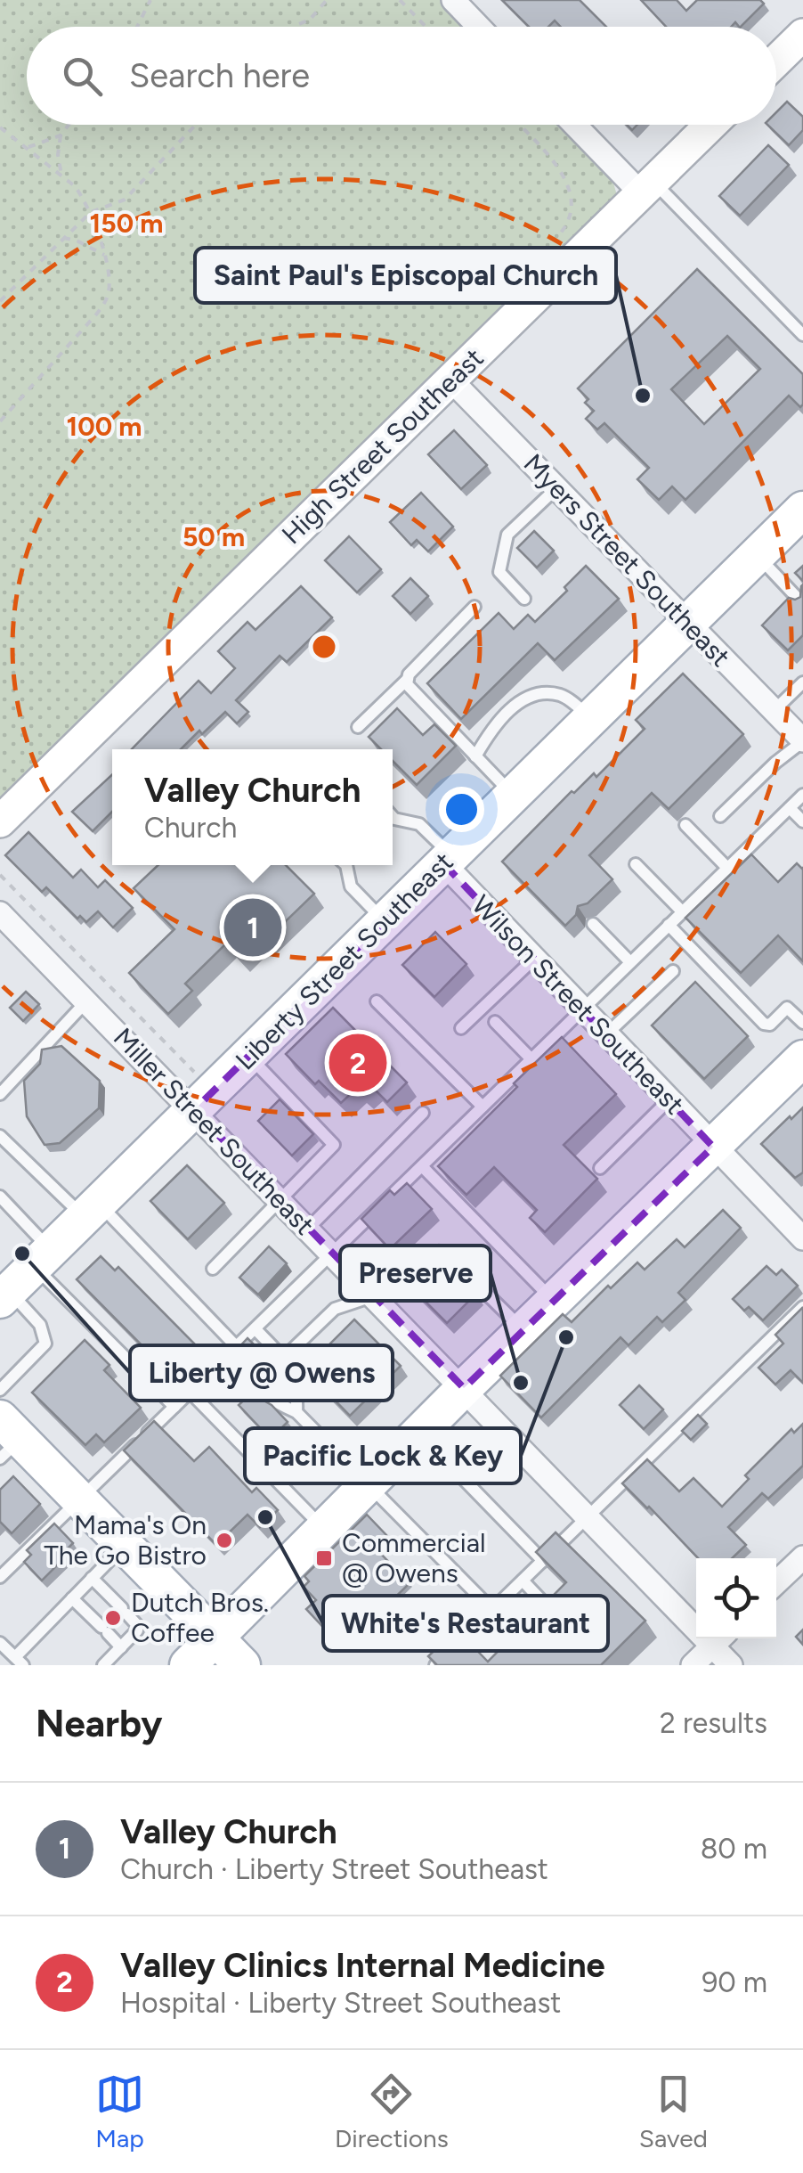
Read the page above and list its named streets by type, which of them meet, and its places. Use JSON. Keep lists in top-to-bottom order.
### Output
{
  "streets": {
    "main road": ["Liberty Street Southeast"],
    "street": [
      "High Street Southeast",
      "Myers Street Southeast",
      "Wilson Street Southeast",
      "Miller Street Southeast"
    ]
  },
  "crossings": [
    ["High Street Southeast", "Myers Street Southeast"],
    ["Myers Street Southeast", "Liberty Street Southeast"],
    ["Liberty Street Southeast", "Wilson Street Southeast"],
    ["Liberty Street Southeast", "Miller Street Southeast"]
  ],
  "places": {
    "other": [
      "Saint Paul's Episcopal Church",
      "Liberty @ Owens",
      "Pacific Lock & Key",
      "Preserve",
      "White's Restaurant",
      "Mama's On The Go Bistro",
      "Dutch Bros. Coffee"
    ],
    "transit": ["Commercial @ Owens"]
  },
  "page": {
    "search": "Search here",
    "popup": ["Valley Church", "Church"],
    "pins": ["1", "2"],
    "heading": ["Nearby", "2 results"],
    "list": [
      {
        "mark": "1",
        "name": "Valley Church",
        "note": "Church · Liberty Street Southeast",
        "value": "80 m"
      },
      {
        "mark": "2",
        "name": "Valley Clinics Internal Medicine",
        "note": "Hospital · Liberty Street Southeast",
        "value": "90 m"
      }
    ],
    "nav": ["Map", "Directions", "Saved"]
  },
  "rings": ["150 m", "100 m", "50 m"]
}
